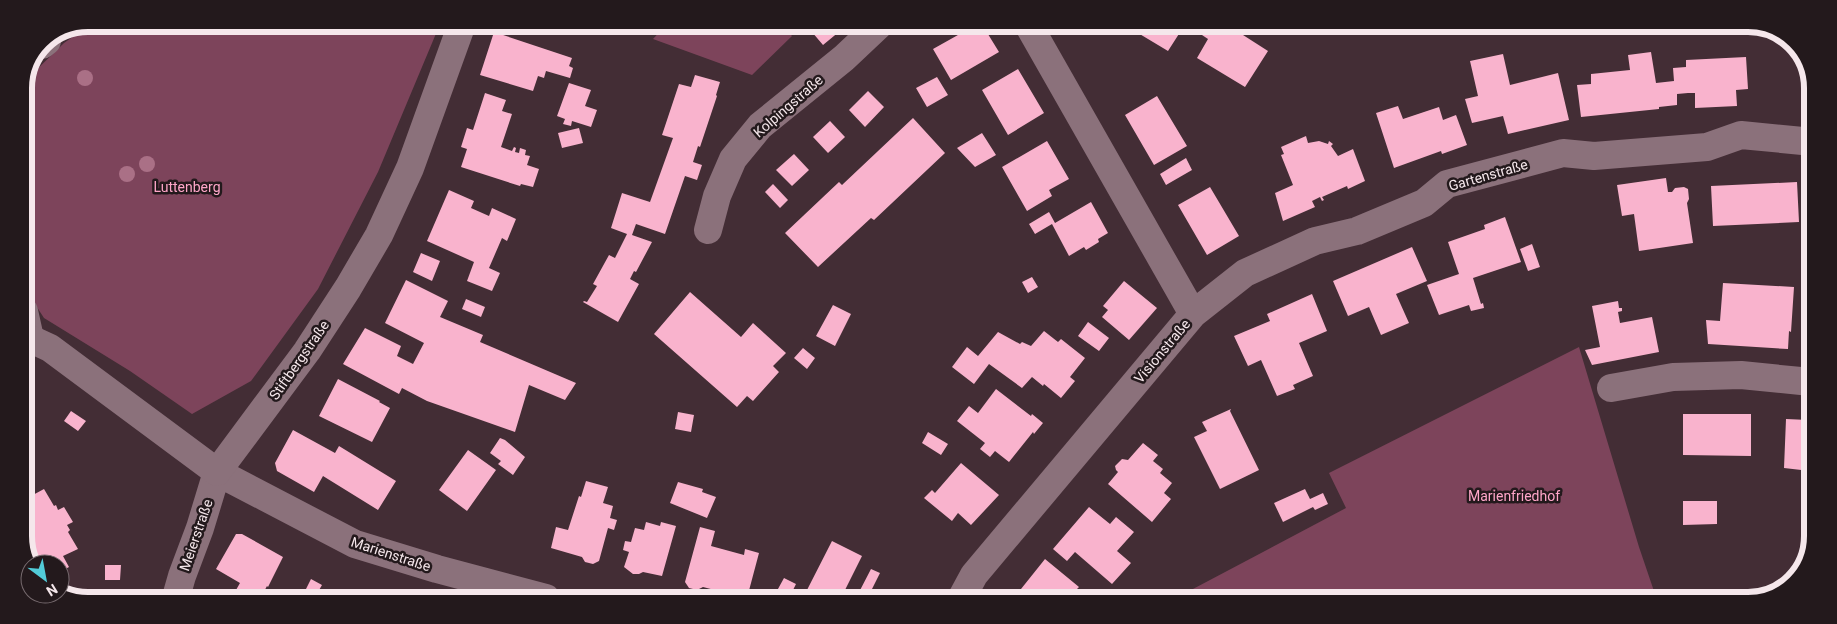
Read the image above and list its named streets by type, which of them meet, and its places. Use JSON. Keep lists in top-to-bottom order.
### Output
{
  "streets": {
    "street": [
      "Kolpingstraße",
      "Gartenstraße",
      "Visionstraße",
      "Stiftbergstraße",
      "Meierstraße",
      "Marienstraße"
    ]
  },
  "crossings": [
    ["Gartenstraße", "Visionstraße"],
    ["Stiftbergstraße", "Meierstraße"],
    ["Stiftbergstraße", "Marienstraße"],
    ["Meierstraße", "Marienstraße"]
  ],
  "parks": ["Luttenberg", "Marienfriedhof"],
  "north": "bottom right"
}
